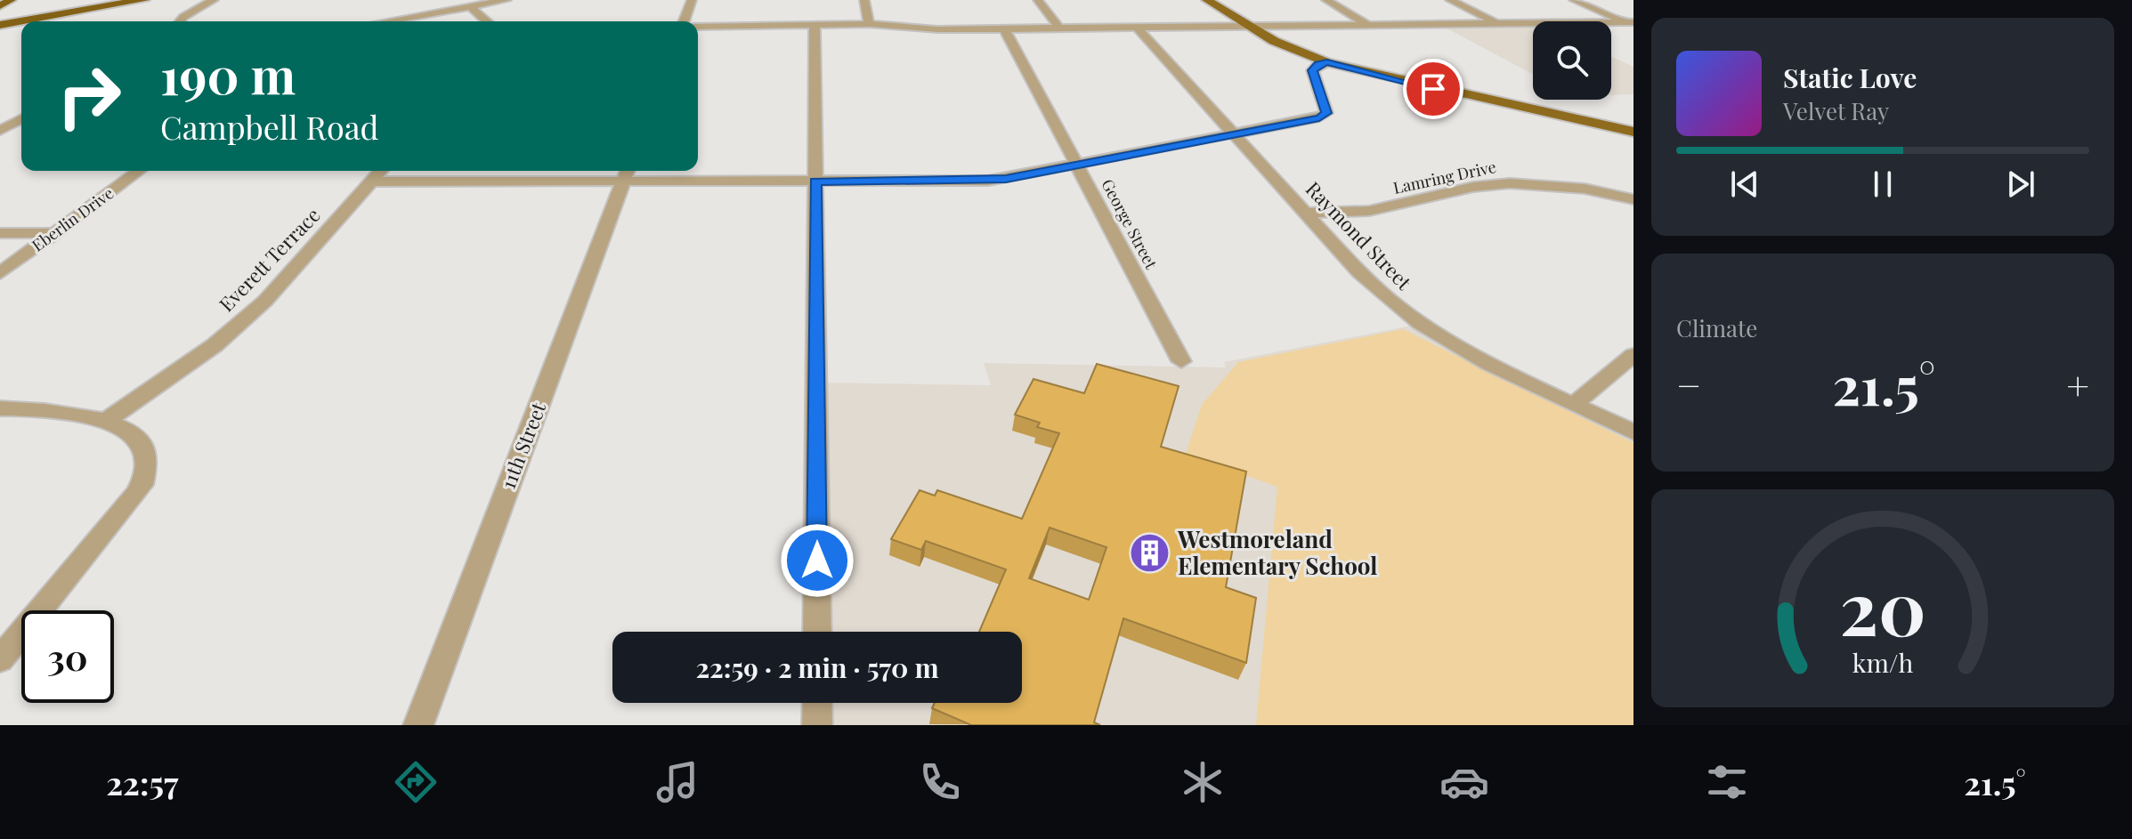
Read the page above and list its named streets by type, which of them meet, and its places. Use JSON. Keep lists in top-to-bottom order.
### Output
{
  "streets": {
    "street": [
      "Lamring Drive",
      "Eberlin Drive",
      "George Street",
      "Raymond Street",
      "Everett Terrace",
      "11th Street"
    ]
  },
  "crossings": [
    ["Lamring Drive", "Raymond Street"]
  ],
  "places": {
    "building": ["Westmoreland Elementary School"]
  },
  "page": {
    "turn": ["190 m", "Campbell Road"],
    "song": ["Static Love", "Velvet Ray"],
    "tile": "Climate",
    "heat": ["−", "21.5°", "+"],
    "limit": "30",
    "trip": "22:59 · 2 min · 570 m",
    "tabs": ["22:57", "21.5°"],
    "gauge": ["20", "km/h"]
  }
}
